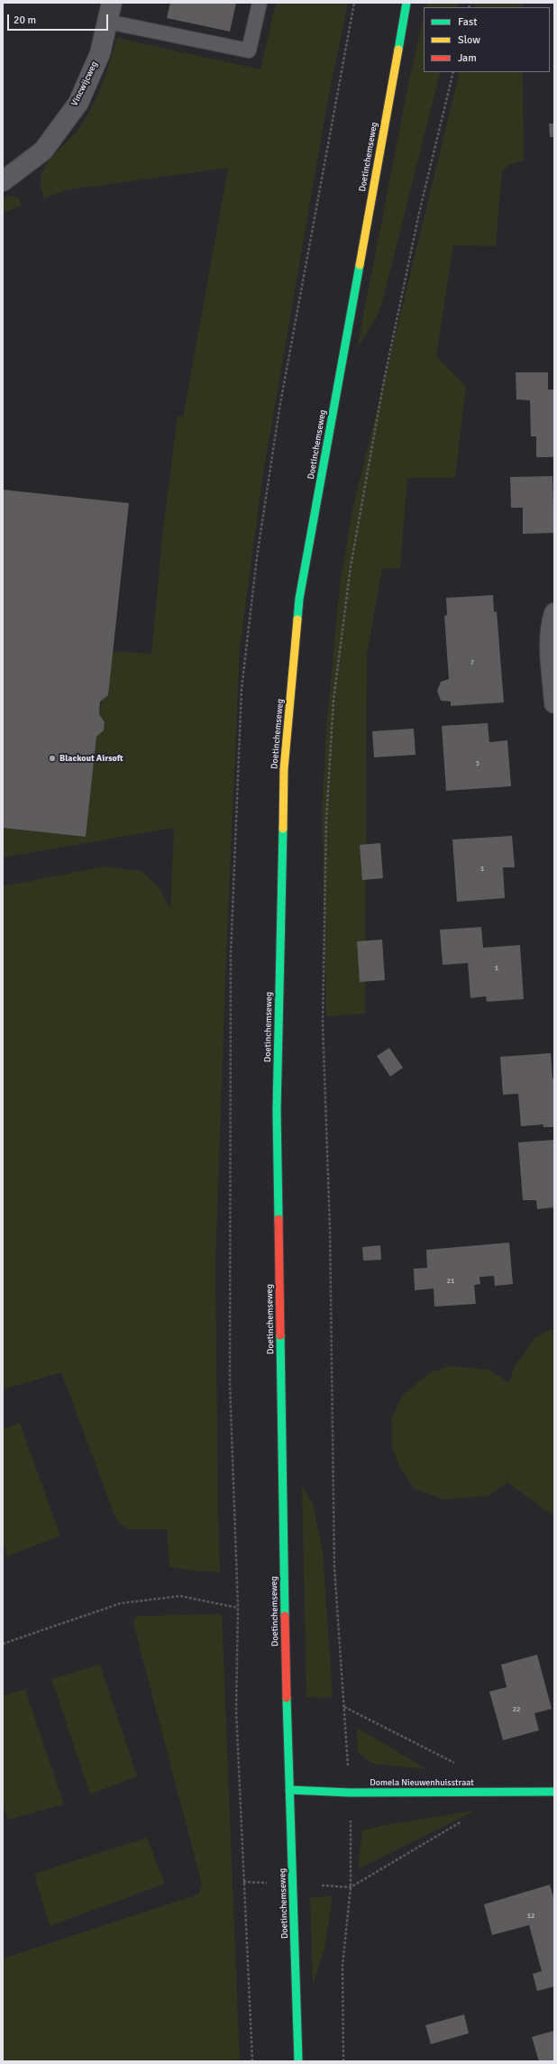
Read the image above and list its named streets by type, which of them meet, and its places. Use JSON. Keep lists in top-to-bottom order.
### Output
{
  "streets": {
    "main road": ["Doetinchemseweg", "Domela Nieuwenhuisstraat"],
    "street": ["Vincwijcweg"]
  },
  "crossings": [
    ["Doetinchemseweg", "Domela Nieuwenhuisstraat"]
  ],
  "places": ["Blackout Airsoft"],
  "house_numbers": [
    "7",
    "5",
    "3",
    "1",
    "21",
    "22",
    "12"
  ],
  "legend": ["Fast", "Slow", "Jam"],
  "scale_bar": "20 m"
}
